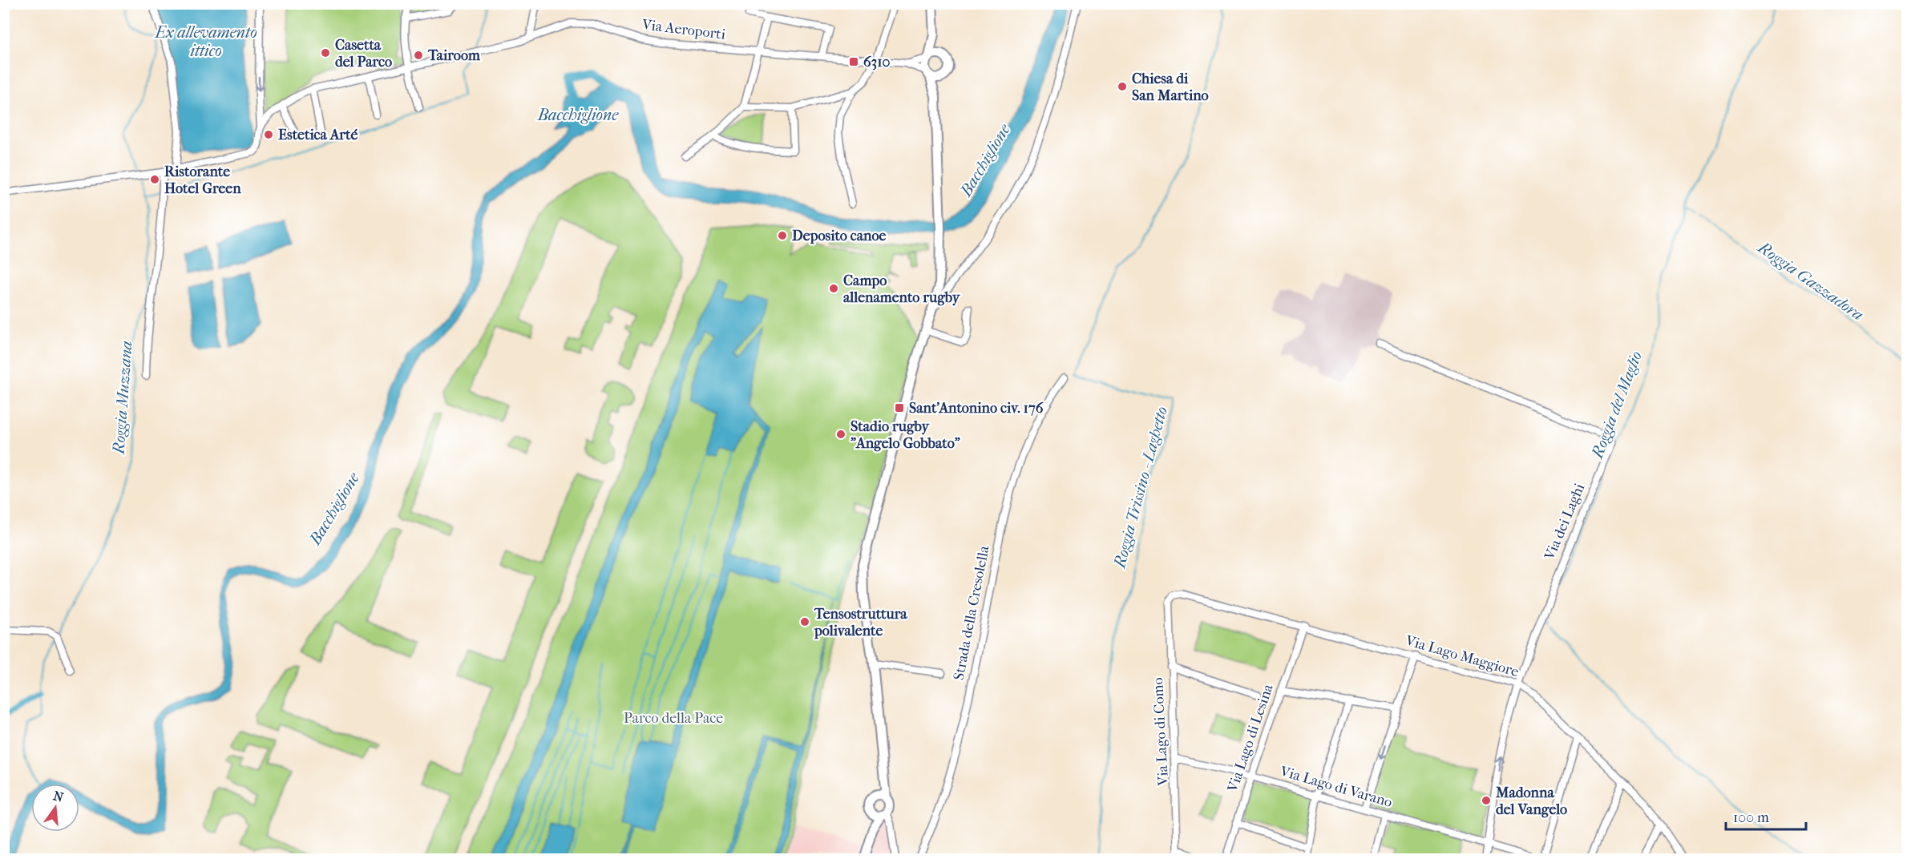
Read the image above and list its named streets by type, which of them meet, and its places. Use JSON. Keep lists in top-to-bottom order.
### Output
{
  "streets": {
    "street": [
      "Via Aeroporti",
      "Via dei Laghi",
      "Strada della Cresolella",
      "Via Lago Maggiore",
      "Via Lago di Como",
      "Via Lago di Lesina",
      "Via Lago di Varano"
    ]
  },
  "crossings": [
    ["Via dei Laghi", "Via Lago Maggiore"],
    ["Via dei Laghi", "Via Lago di Varano"],
    ["Via Lago Maggiore", "Via Lago di Como"],
    ["Via Lago Maggiore", "Via Lago di Lesina"],
    ["Via Lago di Como", "Via Lago di Varano"],
    ["Via Lago di Lesina", "Via Lago di Varano"]
  ],
  "water": [
    "Ex allevamento ittico",
    "Bacchiglione",
    "Roggia Gazzadora",
    "Roggia Muzzana",
    "Roggia del Maglio",
    "Roggia Trissino - Laghetto"
  ],
  "parks": ["Parco della Pace"],
  "places": {
    "other": [
      "Casetta del Parco",
      "Tairoom",
      "Chiesa di San Martino",
      "Estetica Arté",
      "Ristorante Hotel Green",
      "Deposito canoe",
      "Campo allenamento rugby",
      "Stadio rugby \"Angelo Gobbato\"",
      "Tensostruttura polivalente",
      "Madonna del Vangelo"
    ],
    "transit": ["6310", "Sant'Antonino civ. 176"]
  },
  "scale_bar": "100 m",
  "north": "top"
}
